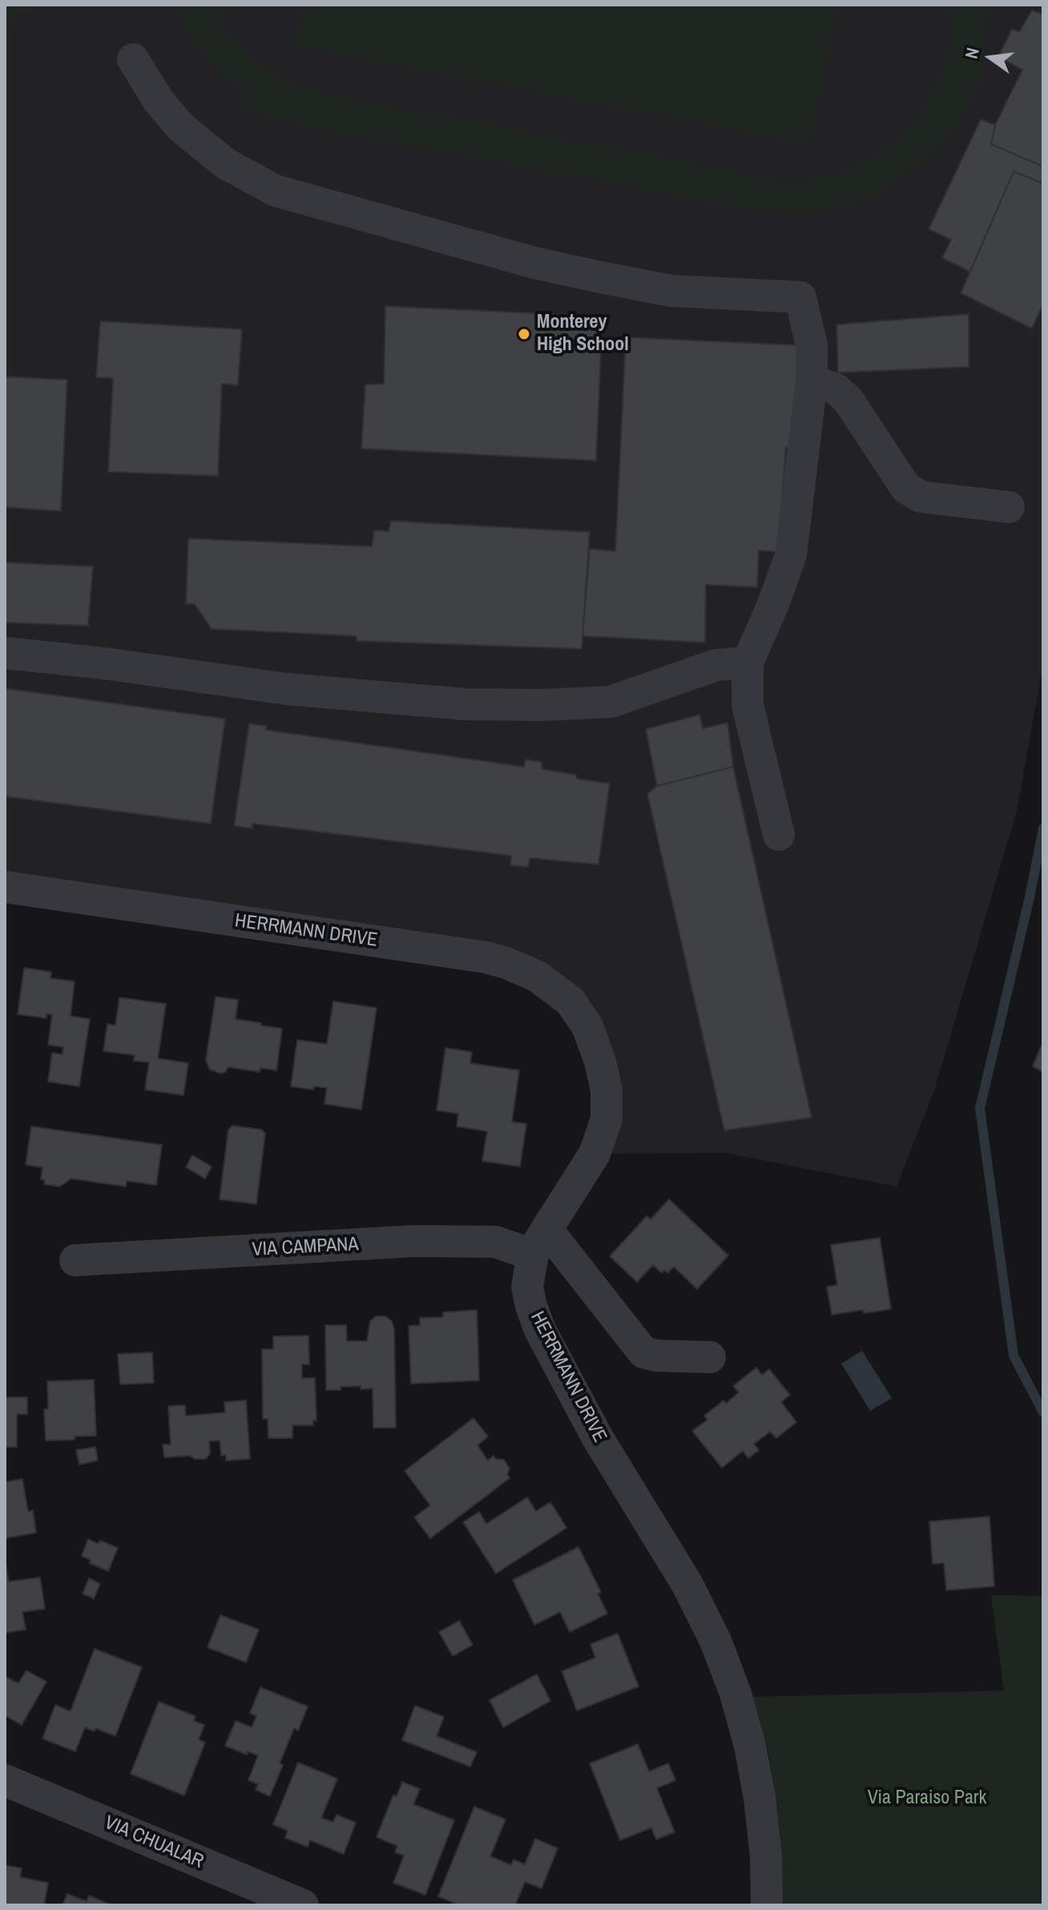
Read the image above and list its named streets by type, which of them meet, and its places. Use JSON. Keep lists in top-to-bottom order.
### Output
{
  "streets": {
    "street": ["HERRMANN DRIVE", "VIA CAMPANA", "VIA CHUALAR"]
  },
  "crossings": [
    ["HERRMANN DRIVE", "VIA CAMPANA"]
  ],
  "parks": ["Via Paraiso Park"],
  "places": ["Monterey High School"],
  "north": "left"
}
